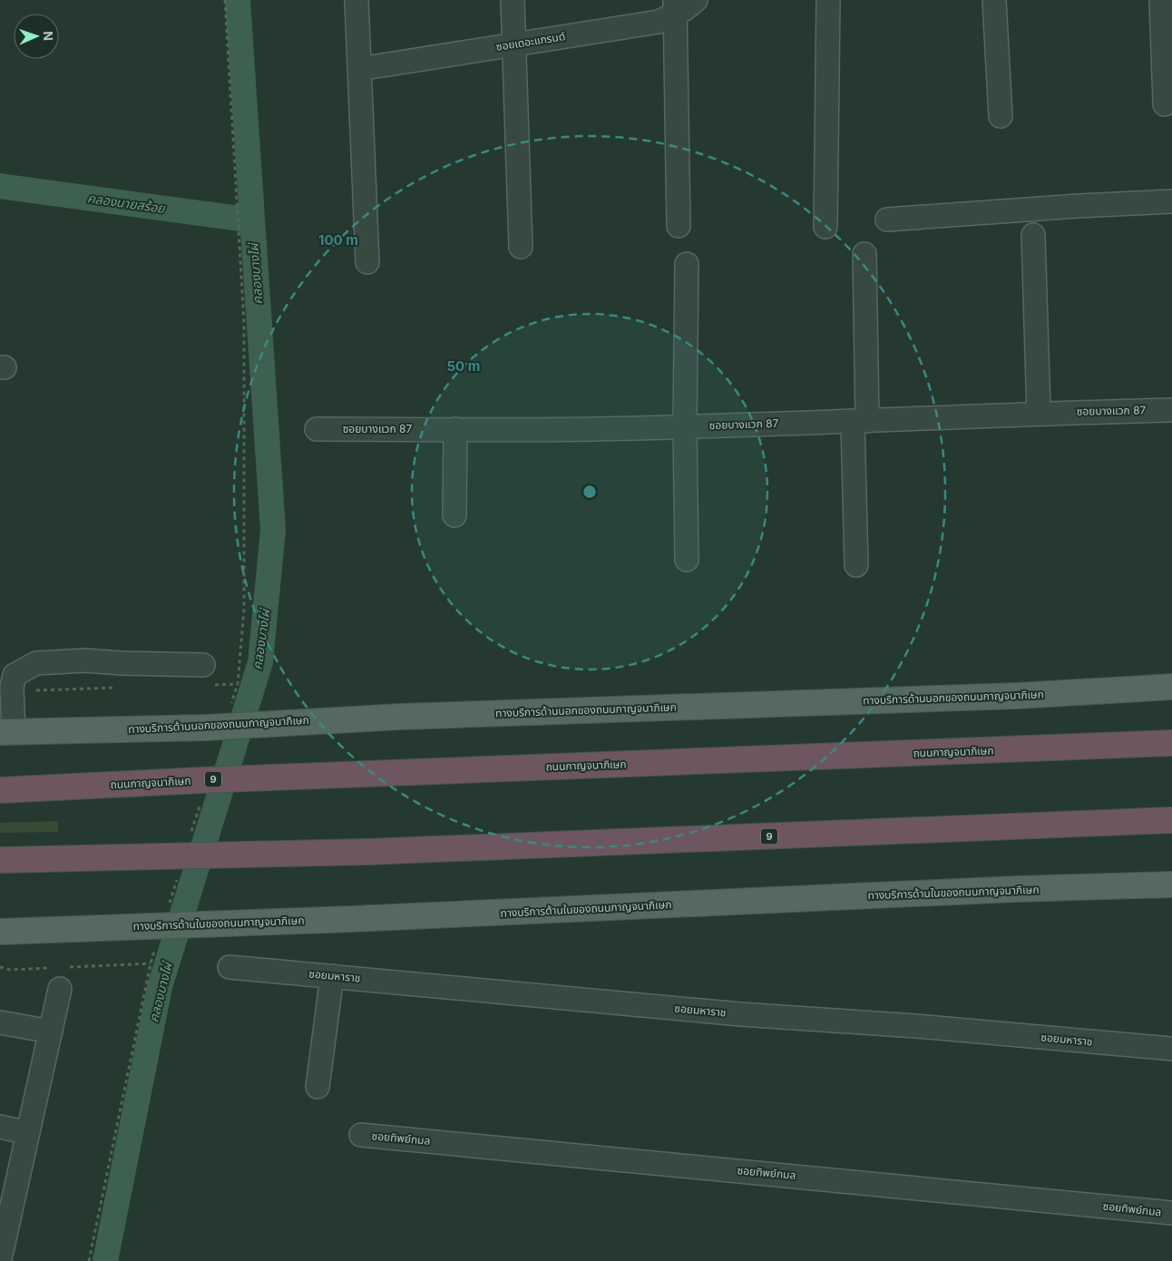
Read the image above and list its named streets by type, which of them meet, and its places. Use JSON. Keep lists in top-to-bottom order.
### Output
{
  "streets": {
    "highway": ["ถนนกาญจนาภิเษก", "9"],
    "main road": ["ทางบริการด้านนอกของถนนกาญจนาภิเษก", "ทางบริการด้านในของถนนกาญจนาภิเษก"],
    "street": [
      "ซอยเดอะแกรนด์",
      "ซอยบางแวก 87",
      "ซอยมหาราช",
      "ซอยทิพย์กมล"
    ]
  },
  "water": ["คลองนายสร้อย", "คลองบางไผ่"],
  "north": "right",
  "rings": ["100 m", "50 m"]
}
